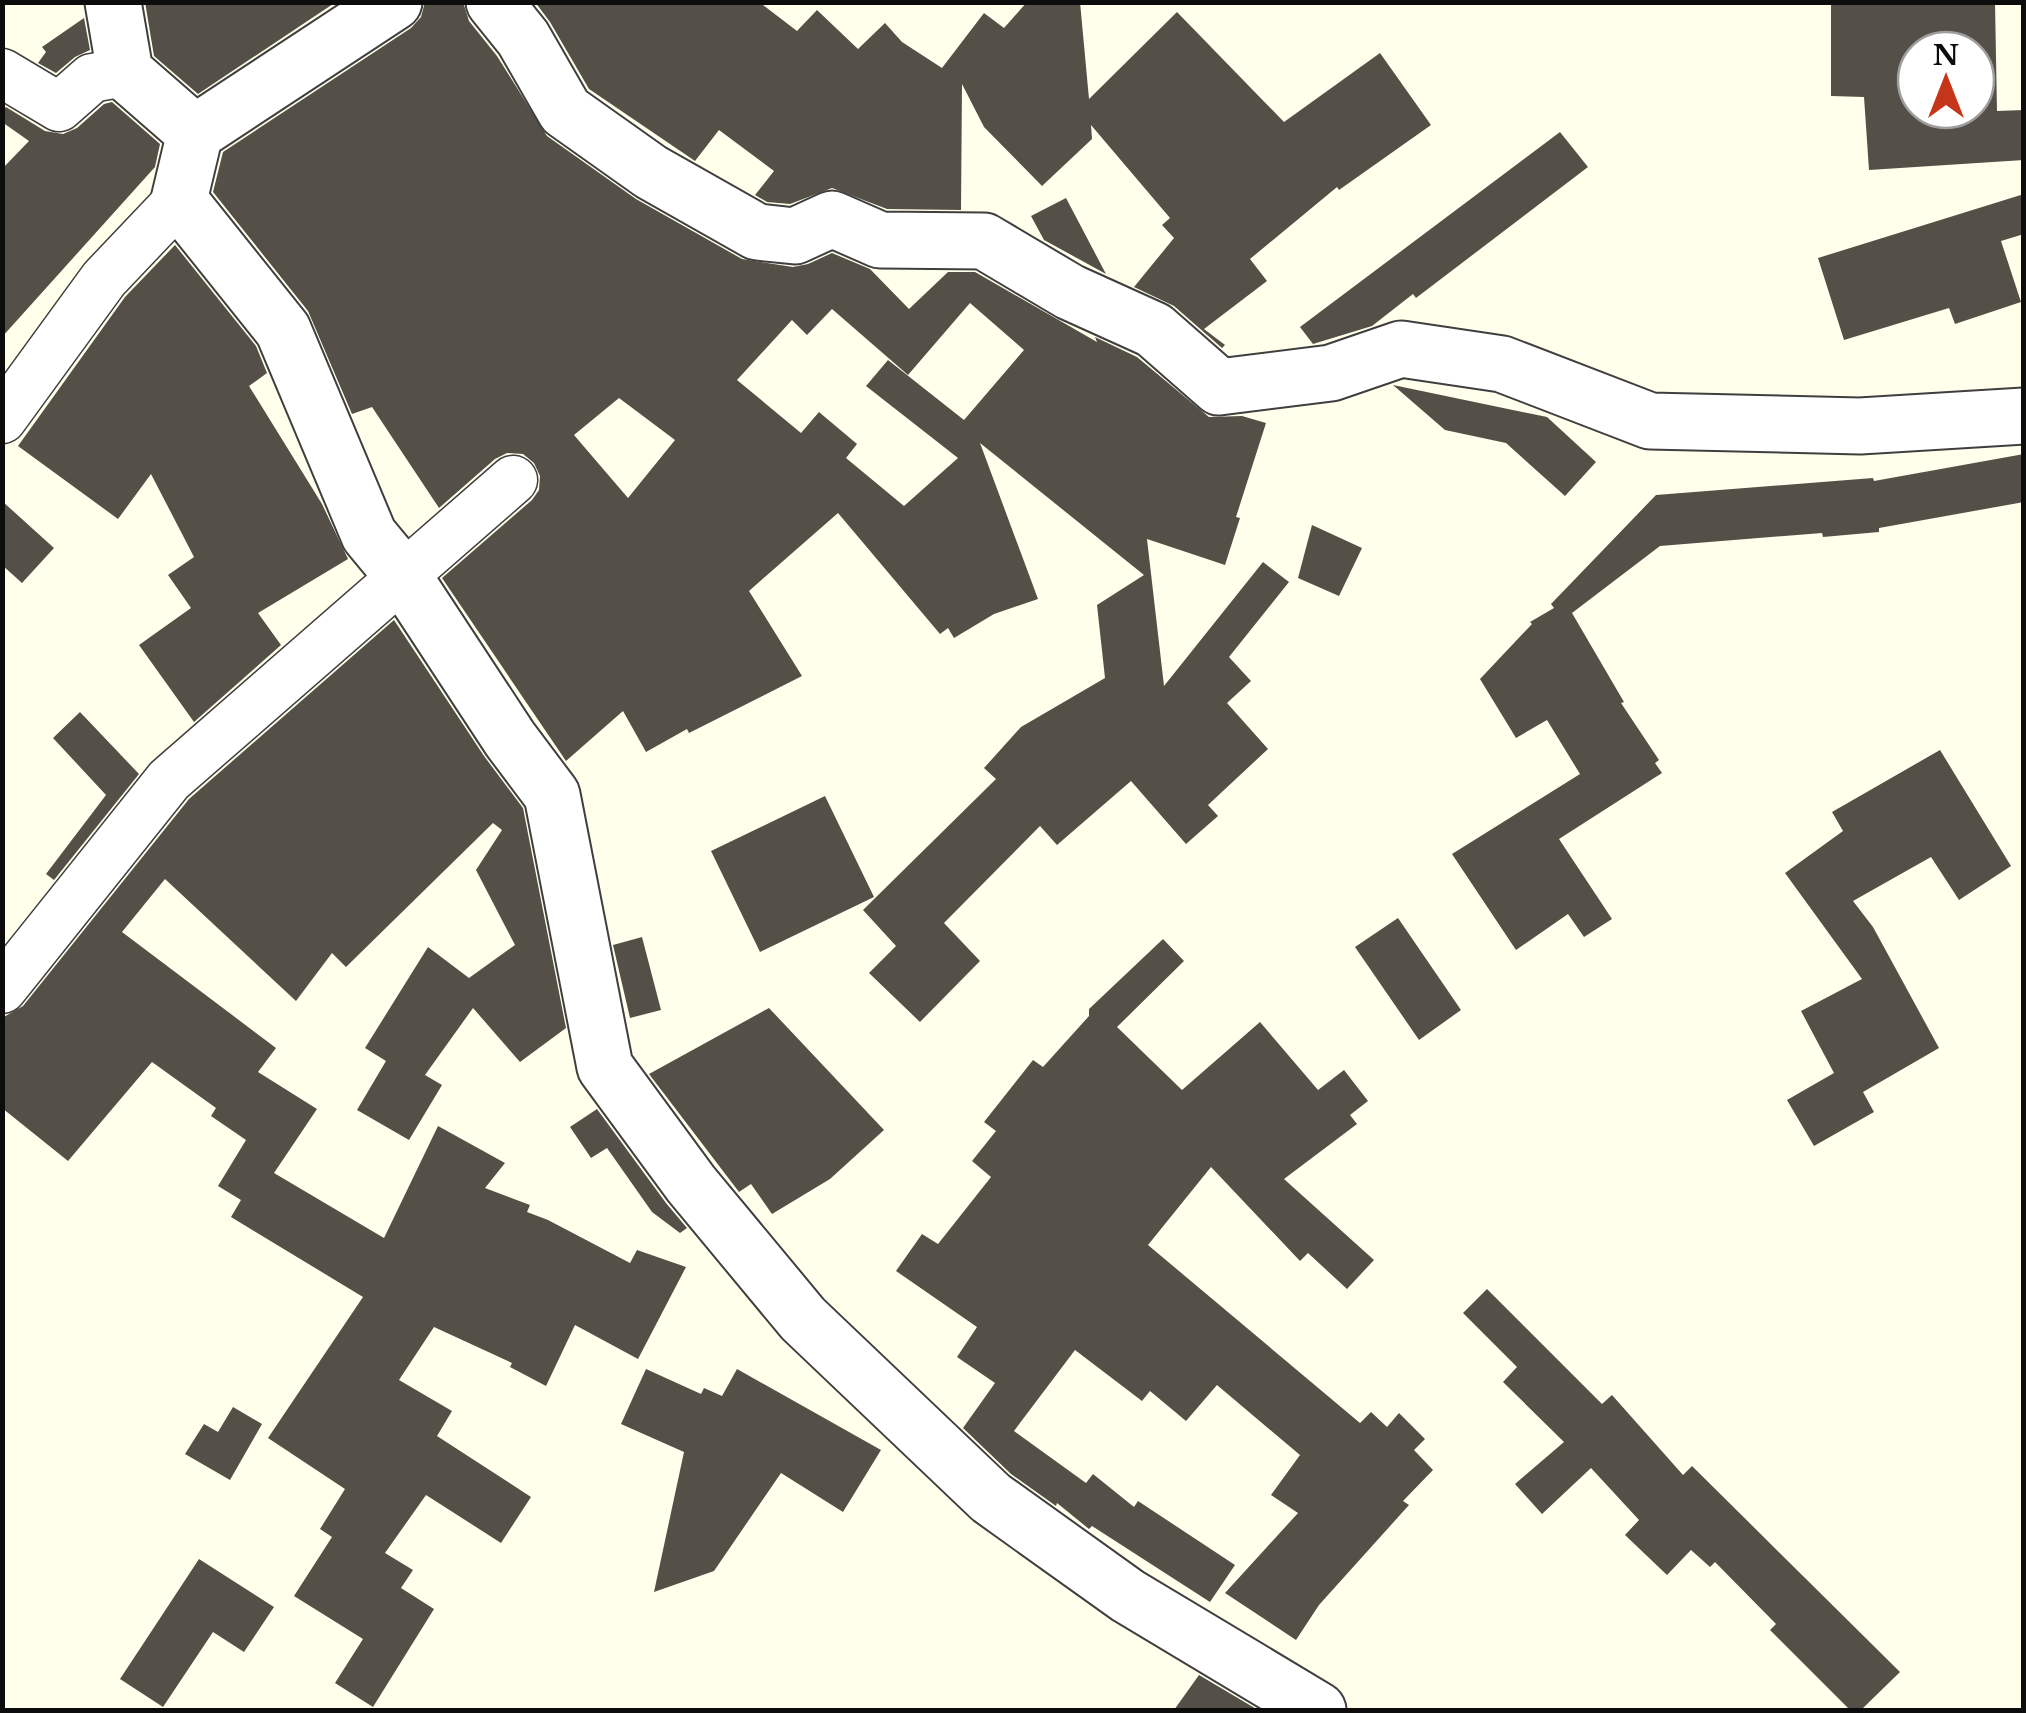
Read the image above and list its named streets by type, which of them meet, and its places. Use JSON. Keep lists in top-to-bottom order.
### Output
{
  "north": "top"
}
